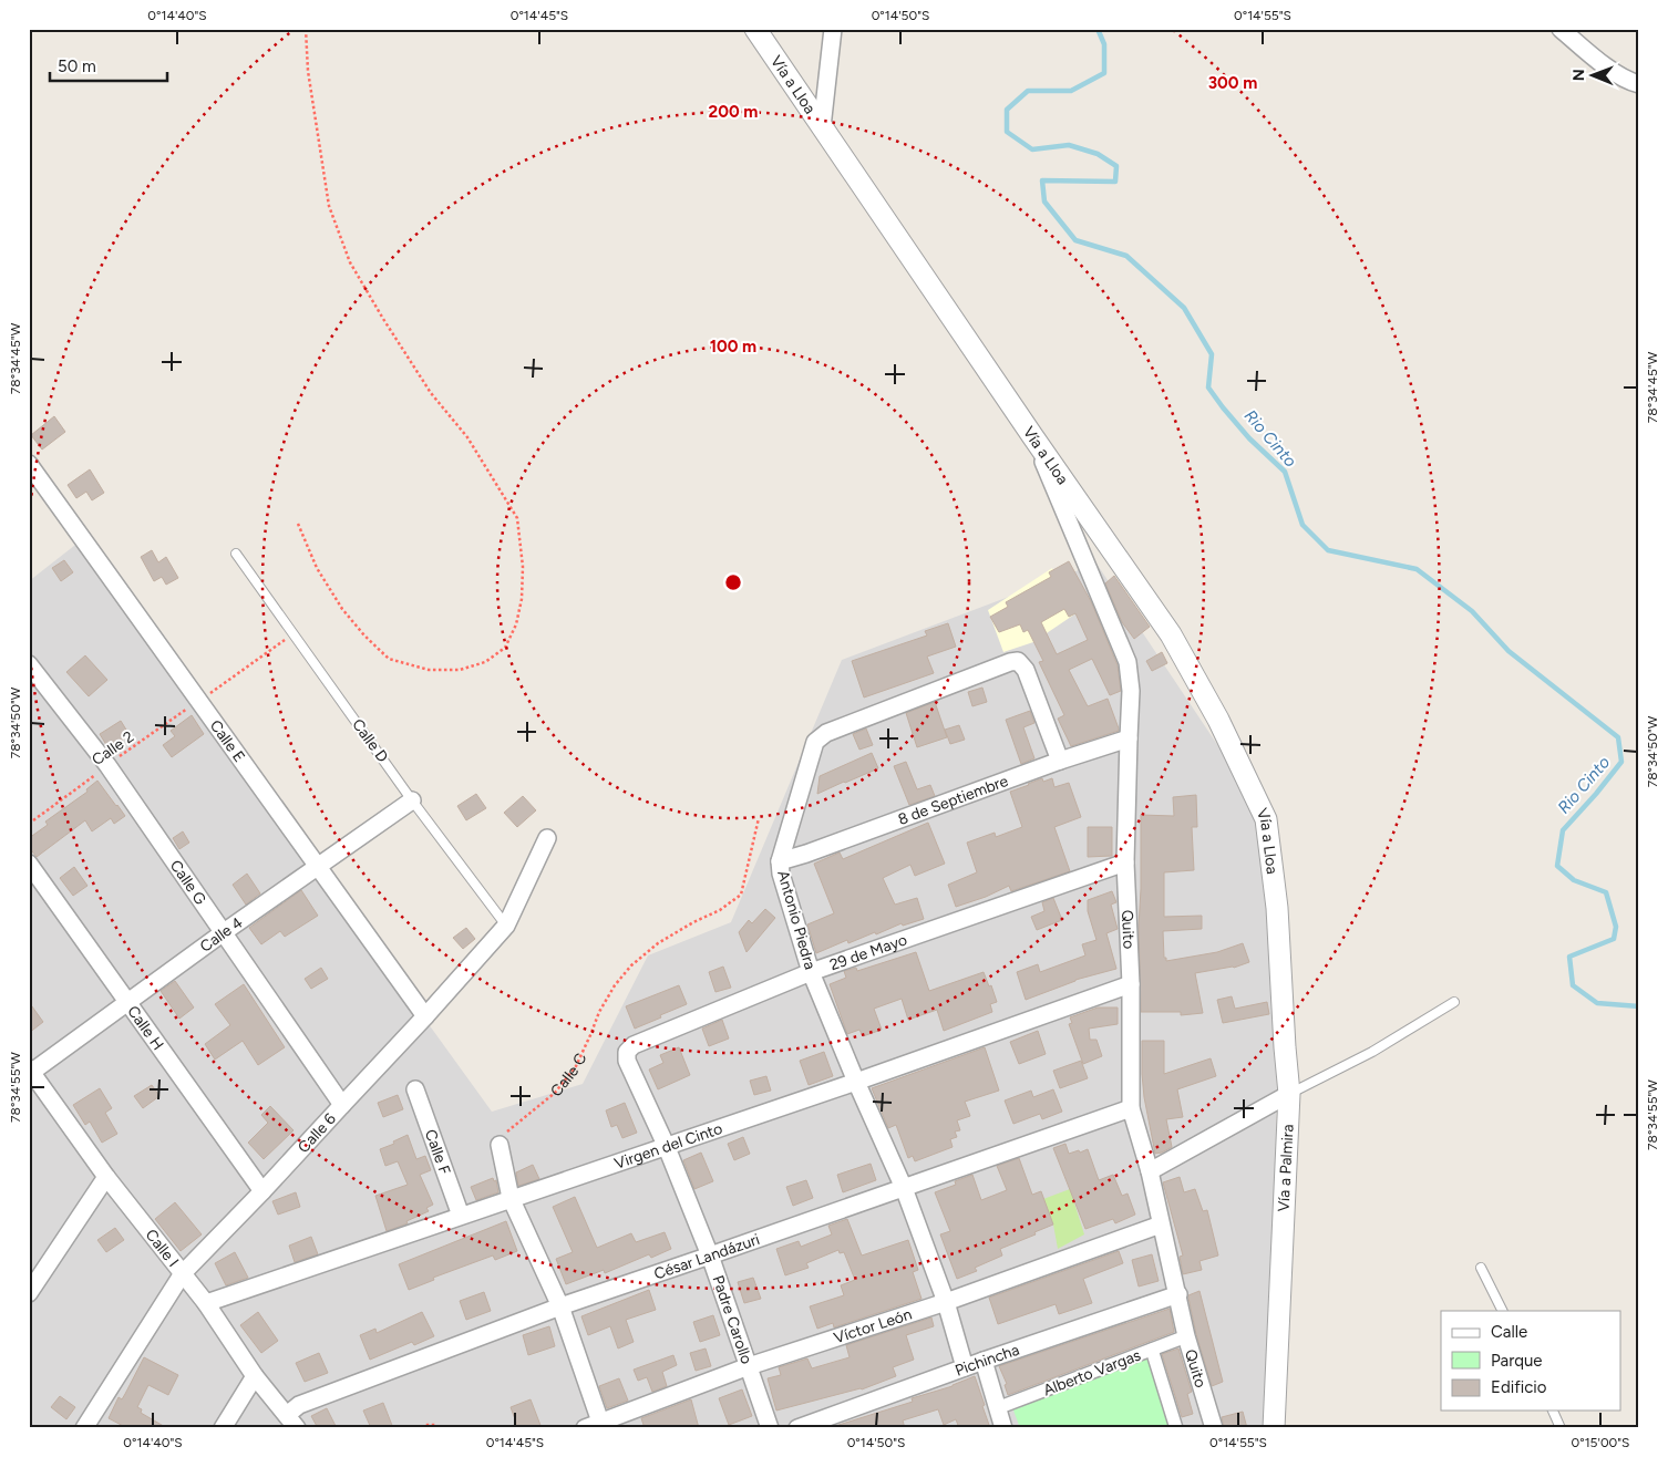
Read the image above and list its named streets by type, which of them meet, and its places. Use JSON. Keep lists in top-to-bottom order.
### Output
{
  "streets": {
    "street": [
      "Vía a Lloa",
      "Calle E",
      "8 de Septiembre",
      "Calle G",
      "Antonio Piedra",
      "Quito",
      "Calle 4",
      "29 de Mayo",
      "Calle H",
      "Calle 6",
      "Virgen del Cinto",
      "Calle F",
      "Vía a Palmira",
      "Calle I",
      "César Landázuri",
      "Padre Carollo",
      "Víctor León",
      "Pichincha",
      "Alberto Vargas"
    ],
    "lane": ["Calle D"],
    "path": ["Calle 2", "Calle C"]
  },
  "crossings": [
    ["Vía a Lloa", "Quito"],
    ["Vía a Lloa", "Vía a Palmira"],
    ["Calle E", "Calle 2"],
    ["Calle E", "Calle 4"],
    ["Calle E", "Calle 6"],
    ["Calle D", "Calle 2"],
    ["Calle D", "Calle 4"],
    ["Calle D", "Calle 6"],
    ["Calle 2", "Calle G"],
    ["8 de Septiembre", "Antonio Piedra"],
    ["8 de Septiembre", "Quito"],
    ["Calle G", "Calle 4"],
    ["Calle G", "Calle 6"],
    ["Antonio Piedra", "29 de Mayo"],
    ["Antonio Piedra", "Virgen del Cinto"],
    ["Antonio Piedra", "César Landázuri"],
    ["Antonio Piedra", "Víctor León"],
    ["Antonio Piedra", "Pichincha"],
    ["Quito", "29 de Mayo"],
    ["Quito", "Virgen del Cinto"],
    ["Quito", "César Landázuri"],
    ["Quito", "Víctor León"],
    ["Quito", "Pichincha"],
    ["Quito", "Alberto Vargas"],
    ["Calle 4", "Calle H"],
    ["Calle 4", "Calle I"],
    ["29 de Mayo", "Padre Carollo"],
    ["Calle H", "Calle 6"],
    ["Calle 6", "Calle I"],
    ["Virgen del Cinto", "Calle F"],
    ["Virgen del Cinto", "Calle I"],
    ["Virgen del Cinto", "Padre Carollo"],
    ["Calle I", "César Landázuri"],
    ["César Landázuri", "Padre Carollo"],
    ["Padre Carollo", "Víctor León"]
  ],
  "water": ["Rio Cinto"],
  "legend": ["Calle", "Parque", "Edificio"],
  "scale_bar": "50 m",
  "north": "left",
  "coordinates": [
    "0°14'40\"S",
    "0°14'45\"S",
    "0°14'50\"S",
    "0°14'55\"S",
    "78°34'45\"W",
    "78°34'50\"W",
    "78°34'55\"W",
    "0°15'00\"S"
  ],
  "rings": ["300 m", "200 m", "100 m"]
}
